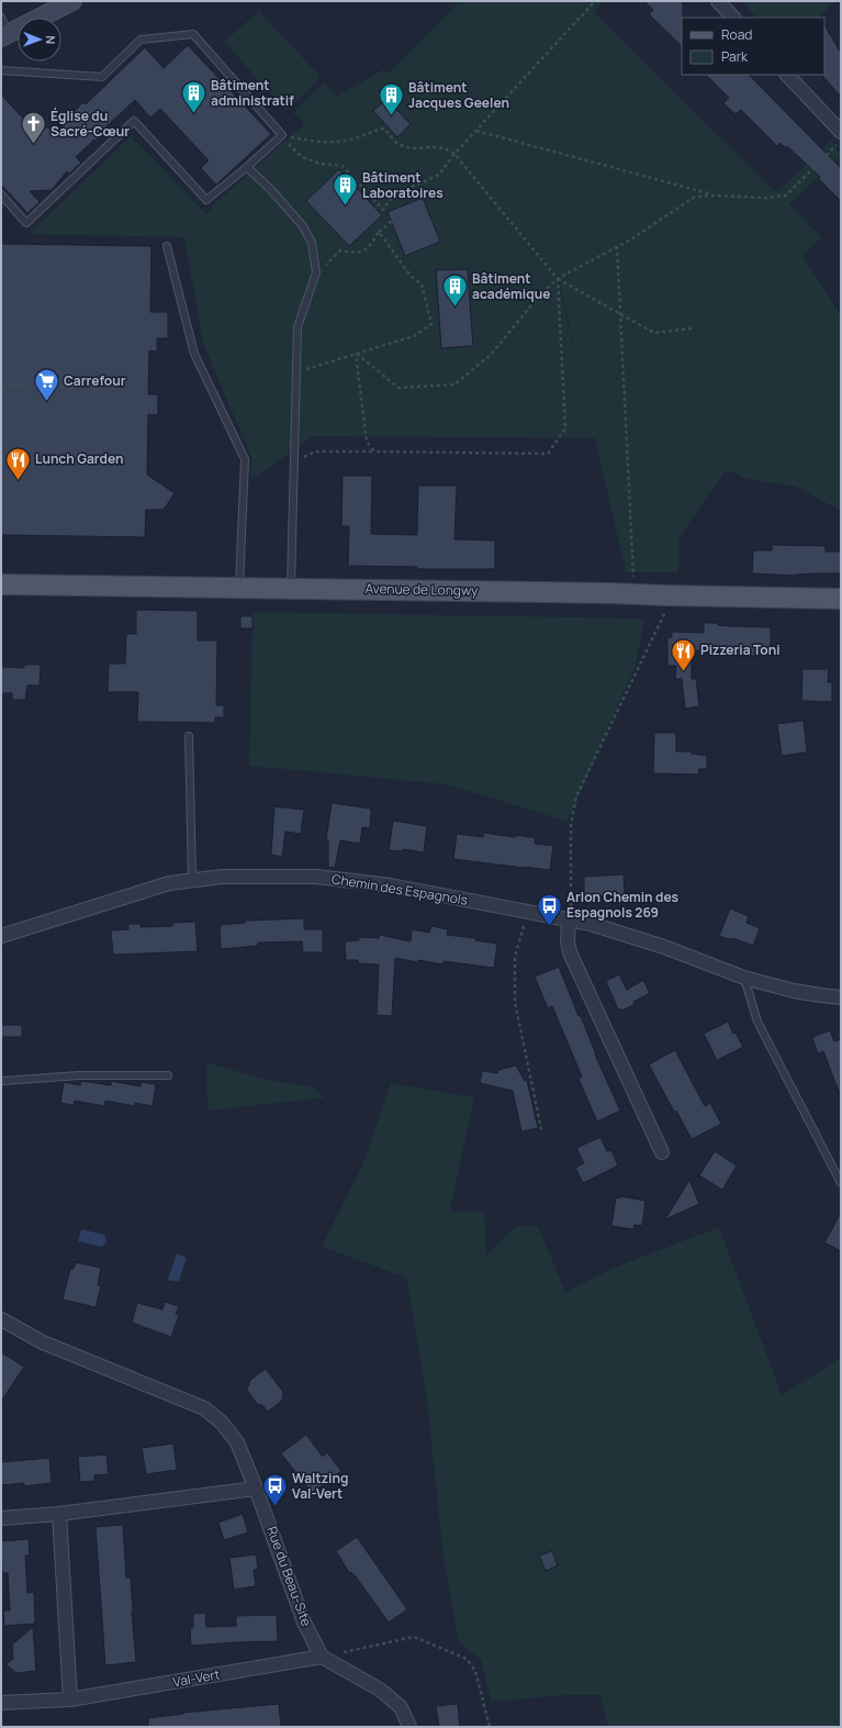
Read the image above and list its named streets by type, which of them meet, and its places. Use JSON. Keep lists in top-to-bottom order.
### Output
{
  "streets": {
    "main road": ["Avenue de Longwy"],
    "street": ["Chemin des Espagnols", "Rue du Beau-Site", "Val-Vert"]
  },
  "crossings": [
    ["Rue du Beau-Site", "Val-Vert"]
  ],
  "places": {
    "building": [
      "Bâtiment administratif",
      "Bâtiment Jacques Geelen",
      "Bâtiment Laboratoires",
      "Bâtiment académique"
    ],
    "church": ["Église du Sacré-Cœur"],
    "supermarket": ["Carrefour"],
    "restaurant": ["Lunch Garden", "Pizzeria Toni"],
    "bus stop": ["Arlon Chemin des Espagnols 269", "Waltzing Val-Vert"]
  },
  "legend": ["Road", "Park"],
  "north": "right"
}
